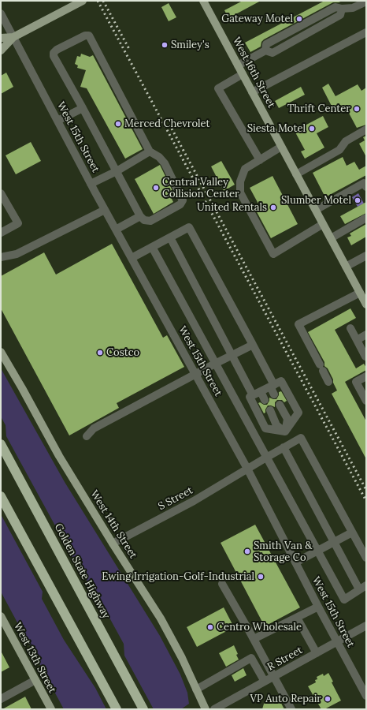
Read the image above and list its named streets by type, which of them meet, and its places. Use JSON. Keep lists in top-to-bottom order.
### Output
{
  "streets": {
    "highway": ["Golden State Highway"],
    "main road": ["West 16th Street", "West 14th Street", "West 13th Street"],
    "street": ["West 15th Street", "S Street", "R Street"]
  },
  "crossings": [
    ["West 15th Street", "S Street"],
    ["West 15th Street", "R Street"],
    ["S Street", "West 14th Street"]
  ],
  "places": [
    "Gateway Motel",
    "Smiley's",
    "Thrift Center",
    "Merced Chevrolet",
    "Siesta Motel",
    "Central Valley Collision Center",
    "Slumber Motel",
    "United Rentals",
    "Costco",
    "Smith Van & Storage Co",
    "Ewing Irrigation-Golf-Industrial",
    "Centro Wholesale",
    "VP Auto Repair"
  ]
}
